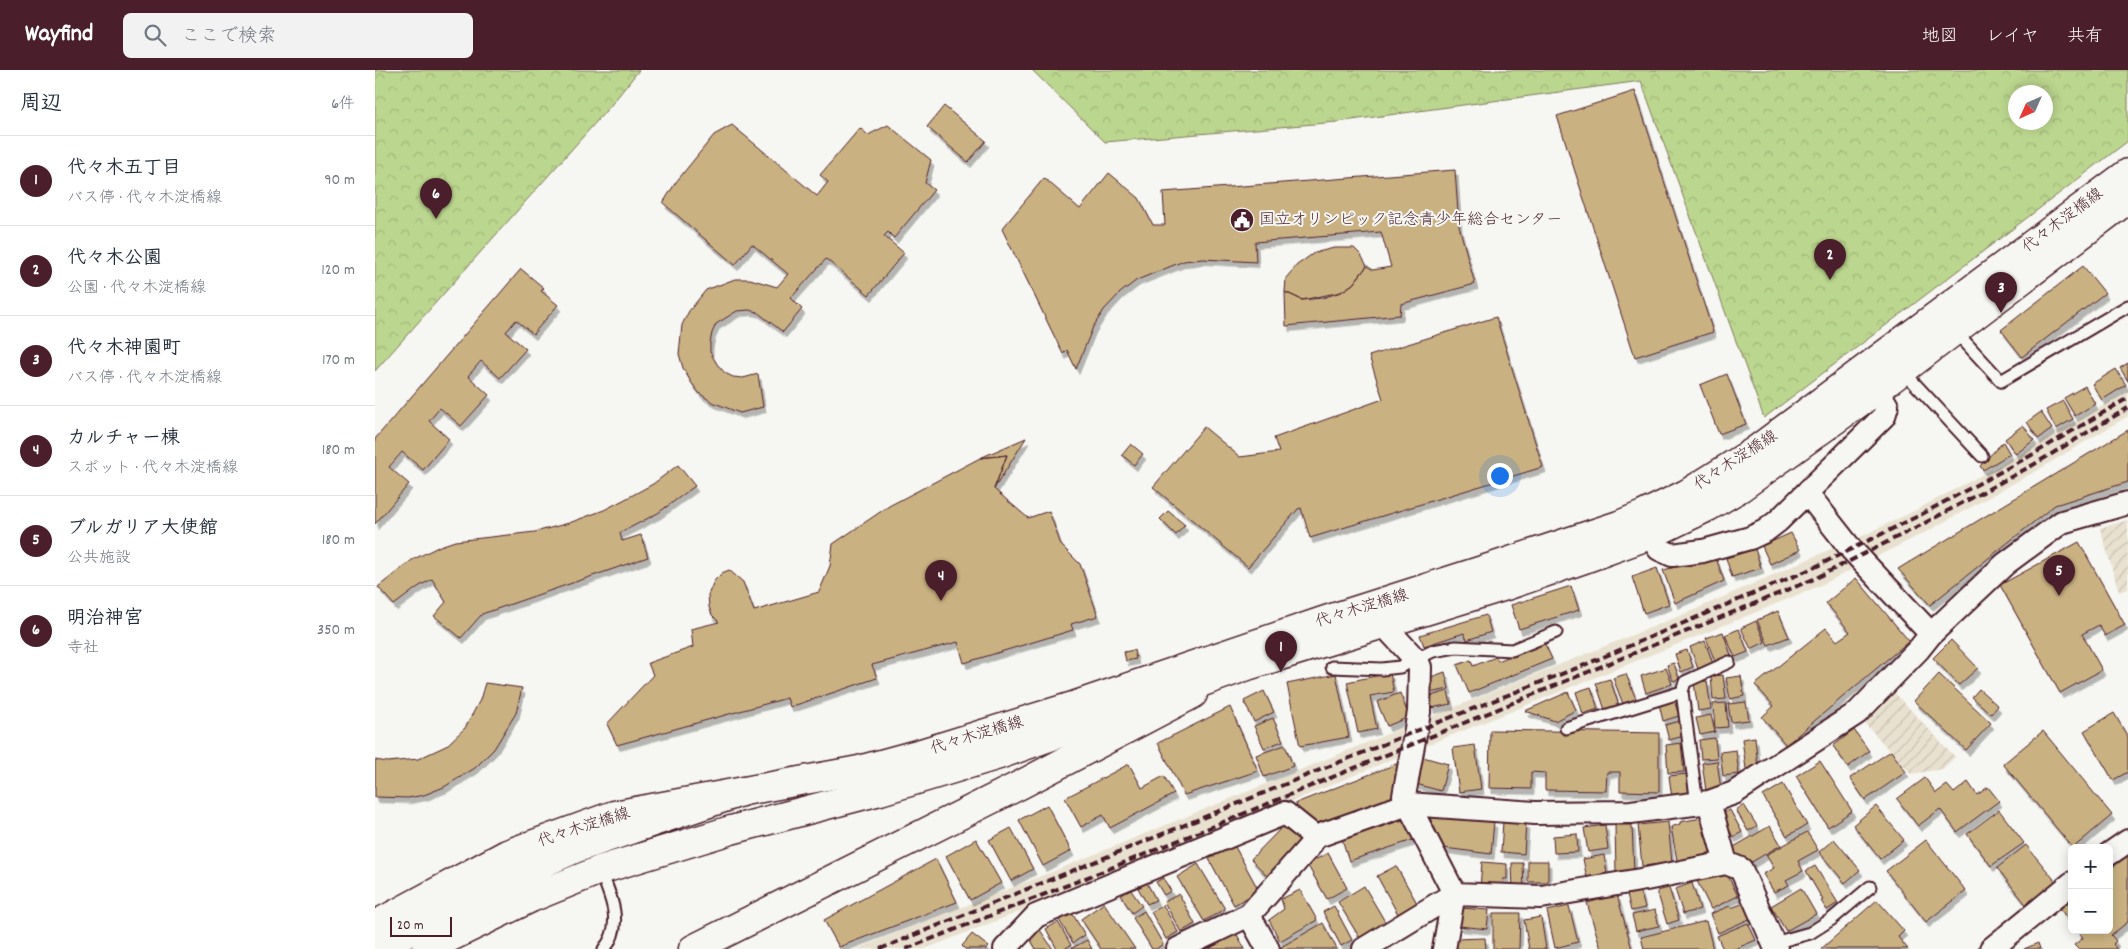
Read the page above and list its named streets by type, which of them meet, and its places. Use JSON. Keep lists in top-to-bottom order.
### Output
{
  "streets": {
    "main road": ["代々木淀橋線"]
  },
  "places": {
    "public building": ["国立オリンピック記念青少年総合センター"]
  },
  "scale_bar": "20 m",
  "north": "bottom left",
  "page": {
    "header": "Wayfind",
    "search": "ここで検索",
    "nav": ["地図", "レイヤ", "共有"],
    "heading": ["周辺", "6件"],
    "list": [
      {
        "mark": "1",
        "name": "代々木五丁目",
        "note": "バス停 · 代々木淀橋線",
        "value": "90 m"
      },
      {
        "mark": "2",
        "name": "代々木公園",
        "note": "公園 · 代々木淀橋線",
        "value": "120 m"
      },
      {
        "mark": "3",
        "name": "代々木神園町",
        "note": "バス停 · 代々木淀橋線",
        "value": "170 m"
      },
      {
        "mark": "4",
        "name": "カルチャー棟",
        "note": "スポット · 代々木淀橋線",
        "value": "180 m"
      },
      {
        "mark": "5",
        "name": "ブルガリア大使館",
        "note": "公共施設",
        "value": "180 m"
      },
      {
        "mark": "6",
        "name": "明治神宮",
        "note": "寺社",
        "value": "350 m"
      }
    ],
    "pins": [
      "6",
      "2",
      "3",
      "5",
      "4",
      "1"
    ],
    "map_buttons": ["+", "−"],
    "scale": "20 m"
  }
}
